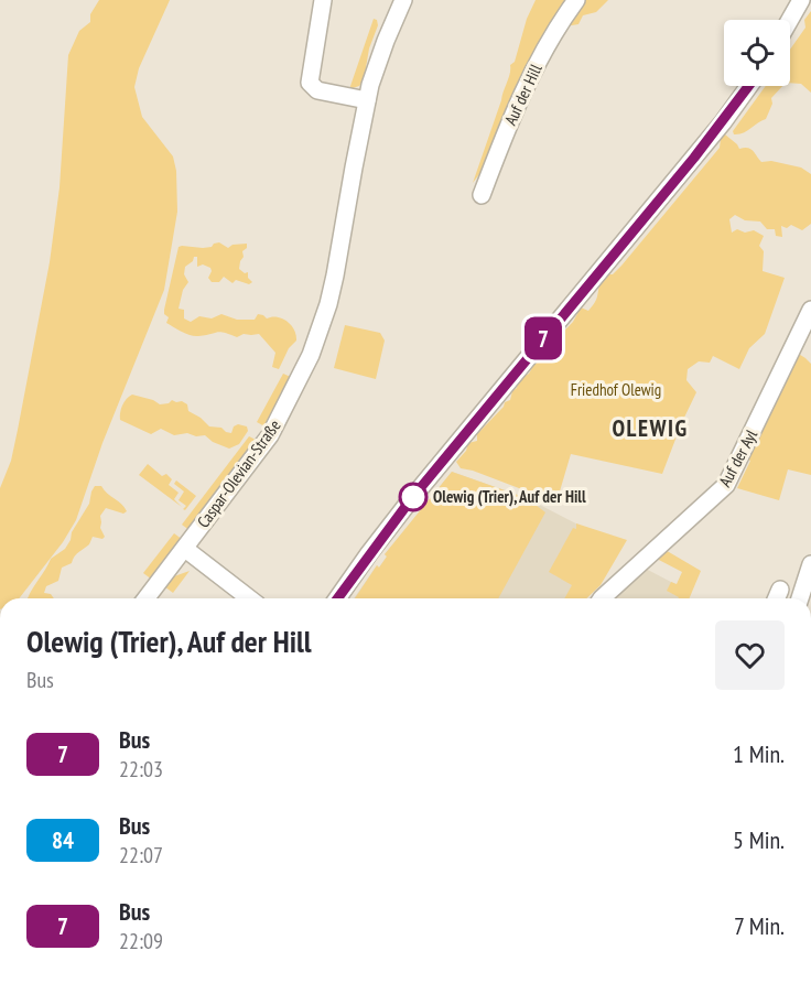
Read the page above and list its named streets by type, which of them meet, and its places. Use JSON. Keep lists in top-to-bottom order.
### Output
{
  "streets": {
    "street": ["Auf der Hill", "Auf der Ayl", "Caspar-Olevian-Straße"]
  },
  "districts": ["OLEWIG"],
  "parks": ["Friedhof Olewig"],
  "places": ["Olewig (Trier), Auf der Hill"],
  "lines": ["bus line 7"],
  "page": {
    "on_map": "7",
    "heading": ["Olewig (Trier), Auf der Hill", "Bus"],
    "list": [
      {
        "mark": "7",
        "name": "Bus",
        "note": "22:03",
        "value": "1 Min."
      },
      {
        "mark": "84",
        "name": "Bus",
        "note": "22:07",
        "value": "5 Min."
      },
      {
        "mark": "7",
        "name": "Bus",
        "note": "22:09",
        "value": "7 Min."
      }
    ]
  }
}
